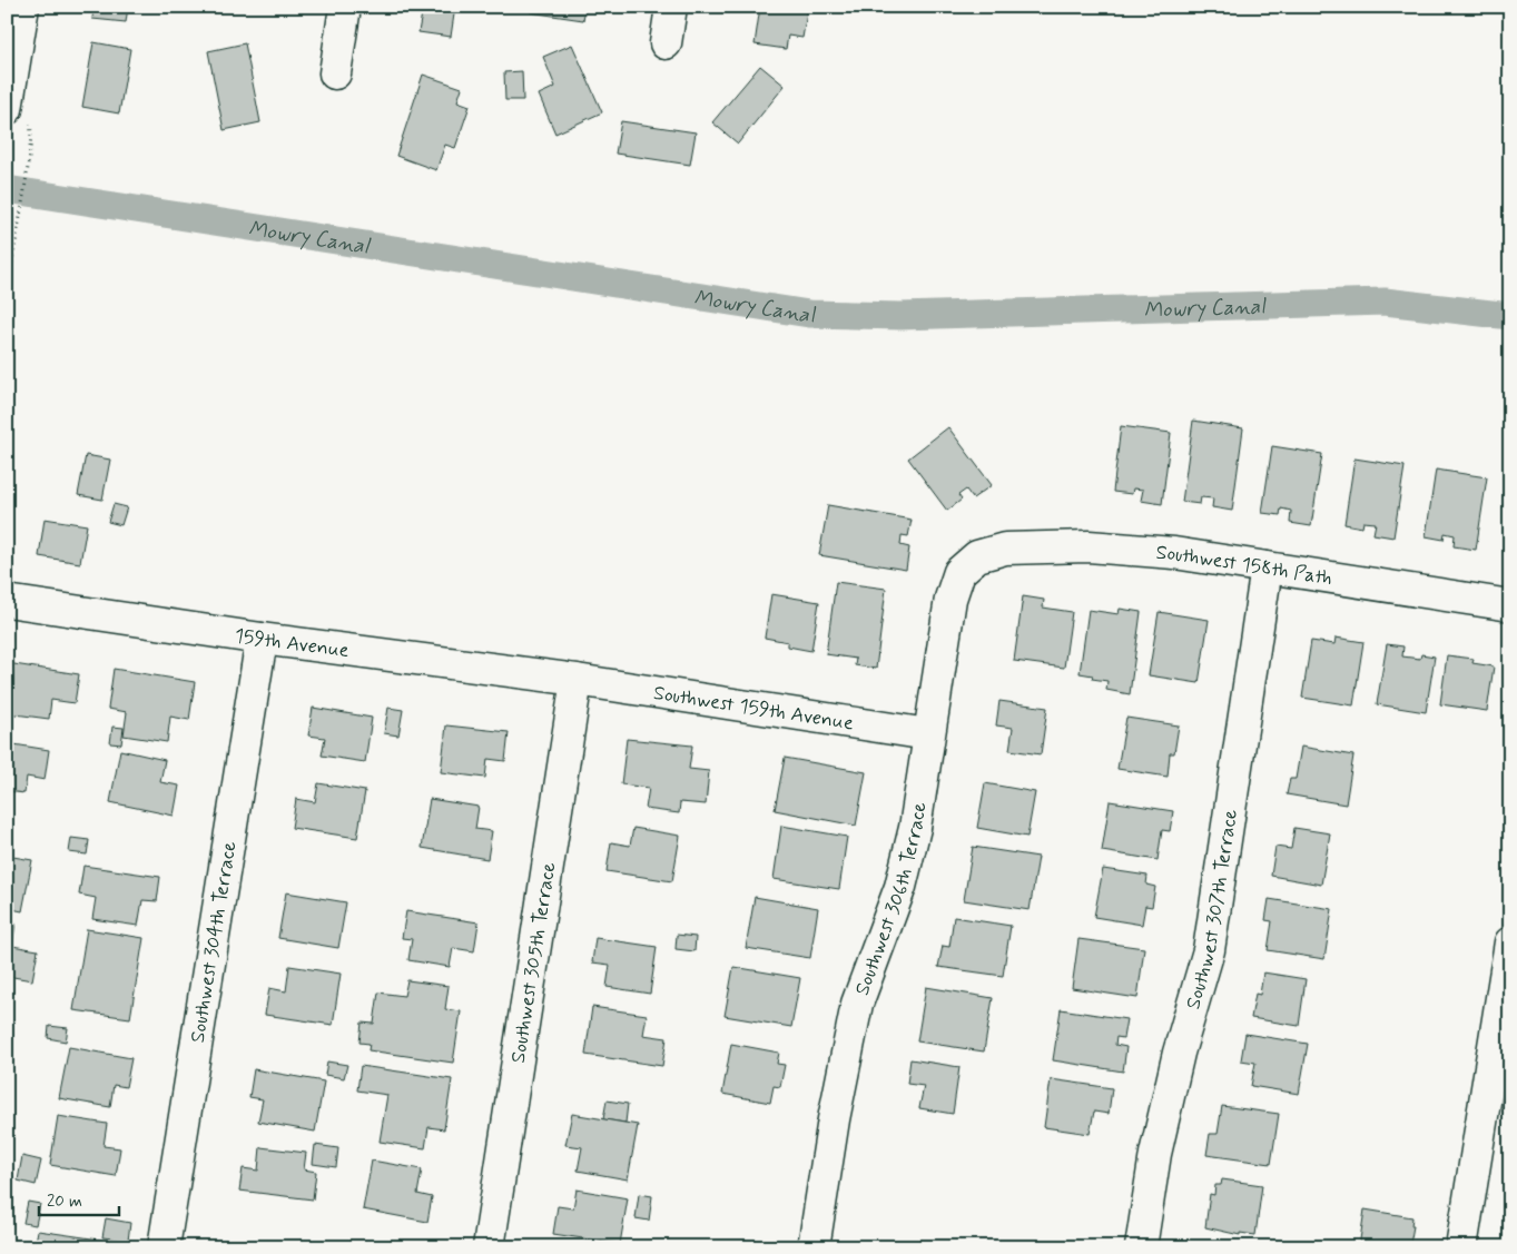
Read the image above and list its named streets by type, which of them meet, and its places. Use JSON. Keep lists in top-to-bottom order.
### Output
{
  "streets": {
    "street": [
      "Southwest 158th Path",
      "159th Avenue",
      "Southwest 159th Avenue",
      "Southwest 306th Terrace",
      "Southwest 307th Terrace",
      "Southwest 304th Terrace",
      "Southwest 305th Terrace"
    ]
  },
  "crossings": [
    ["Southwest 158th Path", "Southwest 306th Terrace"],
    ["Southwest 158th Path", "Southwest 307th Terrace"],
    ["159th Avenue", "Southwest 159th Avenue"],
    ["159th Avenue", "Southwest 304th Terrace"],
    ["159th Avenue", "Southwest 305th Terrace"],
    ["Southwest 159th Avenue", "Southwest 306th Terrace"],
    ["Southwest 159th Avenue", "Southwest 305th Terrace"]
  ],
  "water": ["Mowry Canal"],
  "scale_bar": "20 m"
}
